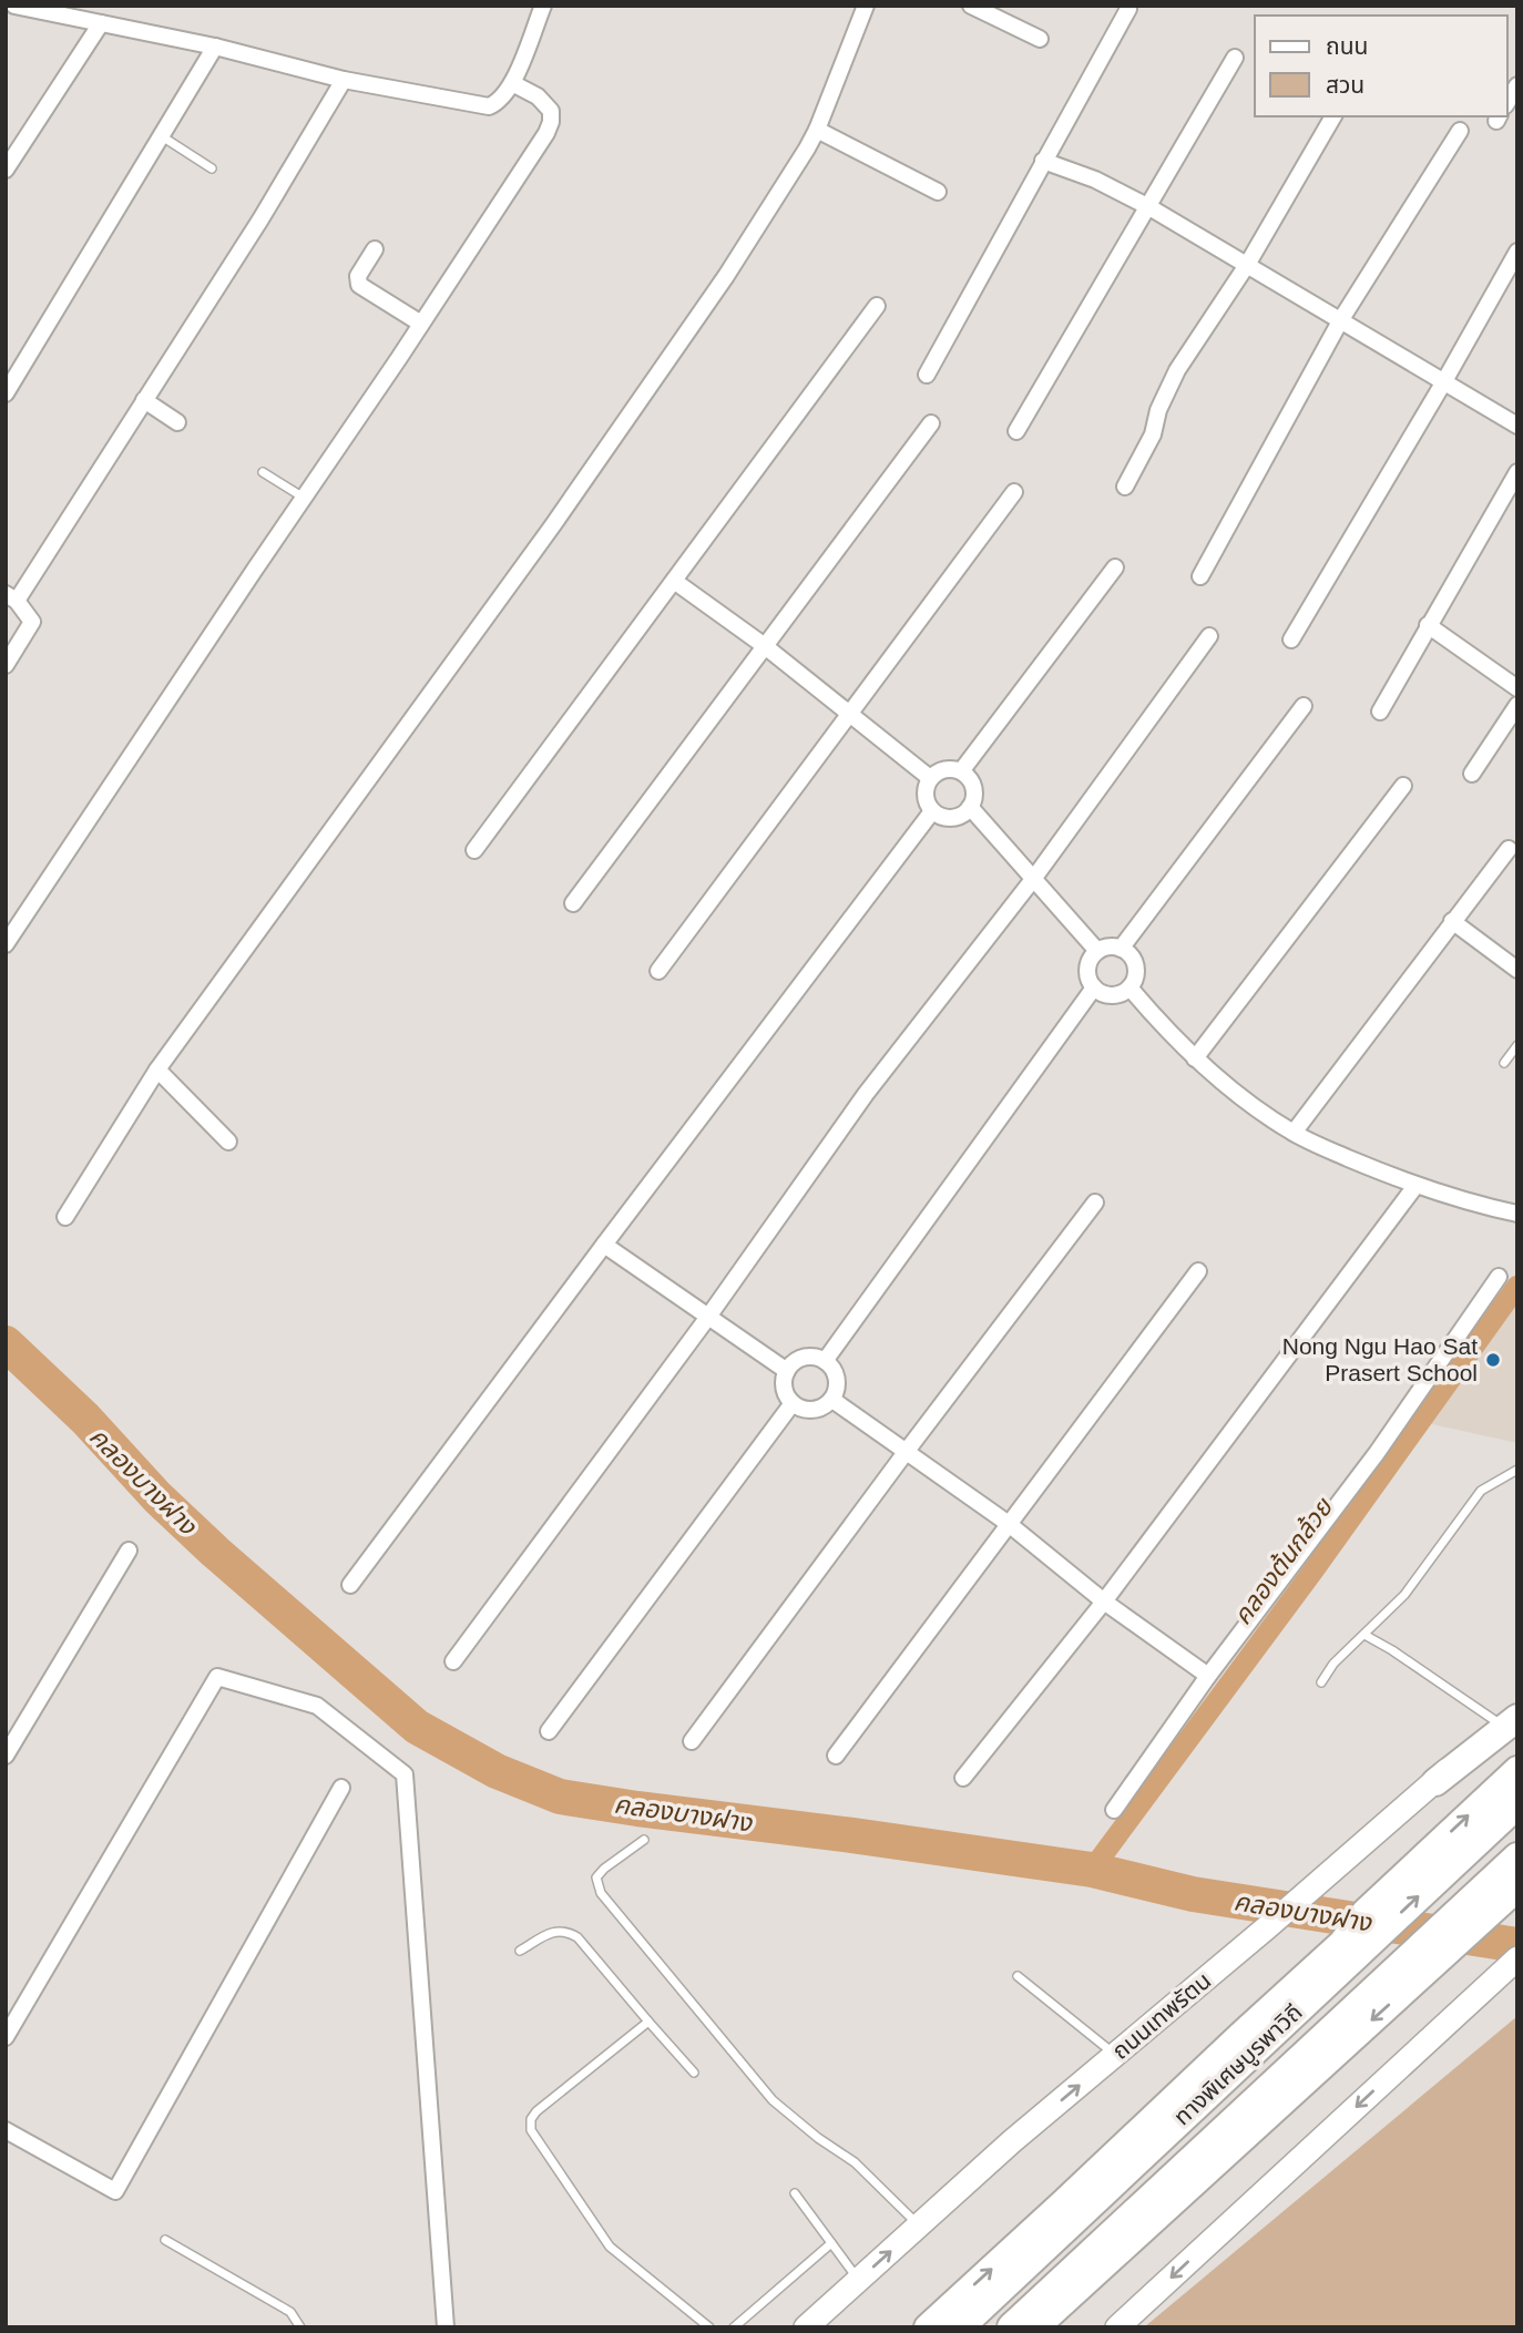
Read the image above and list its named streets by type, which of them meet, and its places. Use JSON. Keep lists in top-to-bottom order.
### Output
{
  "streets": {
    "highway": ["ทางพิเศษบูรพาวิถี"],
    "main road": ["ถนนเทพรัตน"]
  },
  "water": ["คลองบางฝาง", "คลองต้นกล้วย"],
  "places": ["Nong Ngu Hao Sat Prasert School"],
  "legend": ["ถนน", "สวน"]
}
